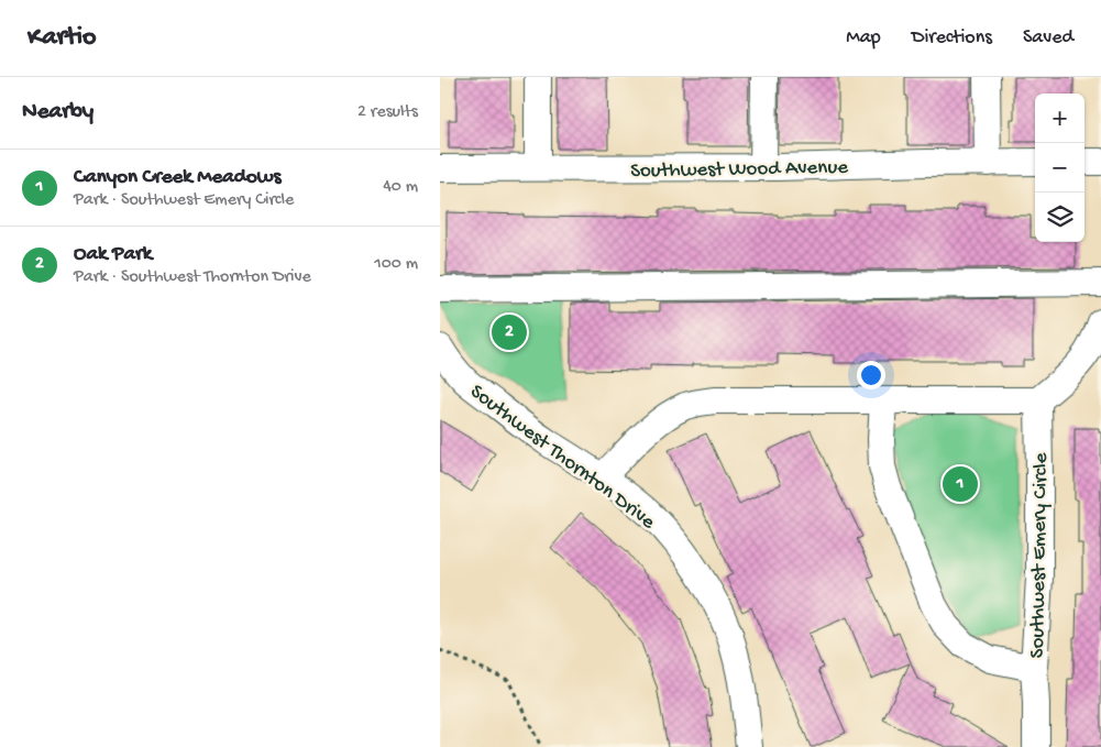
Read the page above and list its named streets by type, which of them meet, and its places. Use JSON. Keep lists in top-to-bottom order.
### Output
{
  "streets": {
    "street": ["Southwest Wood Avenue", "Southwest Thornton Drive", "Southwest Emery Circle"]
  },
  "page": {
    "header": "Kartio",
    "nav": ["Map", "Directions", "Saved"],
    "heading": ["Nearby", "2 results"],
    "map_buttons": ["+", "−"],
    "list": [
      {
        "mark": "1",
        "name": "Canyon Creek Meadows",
        "note": "Park · Southwest Emery Circle",
        "value": "40 m"
      },
      {
        "mark": "2",
        "name": "Oak Park",
        "note": "Park · Southwest Thornton Drive",
        "value": "100 m"
      }
    ],
    "pins": ["2", "1"]
  }
}
